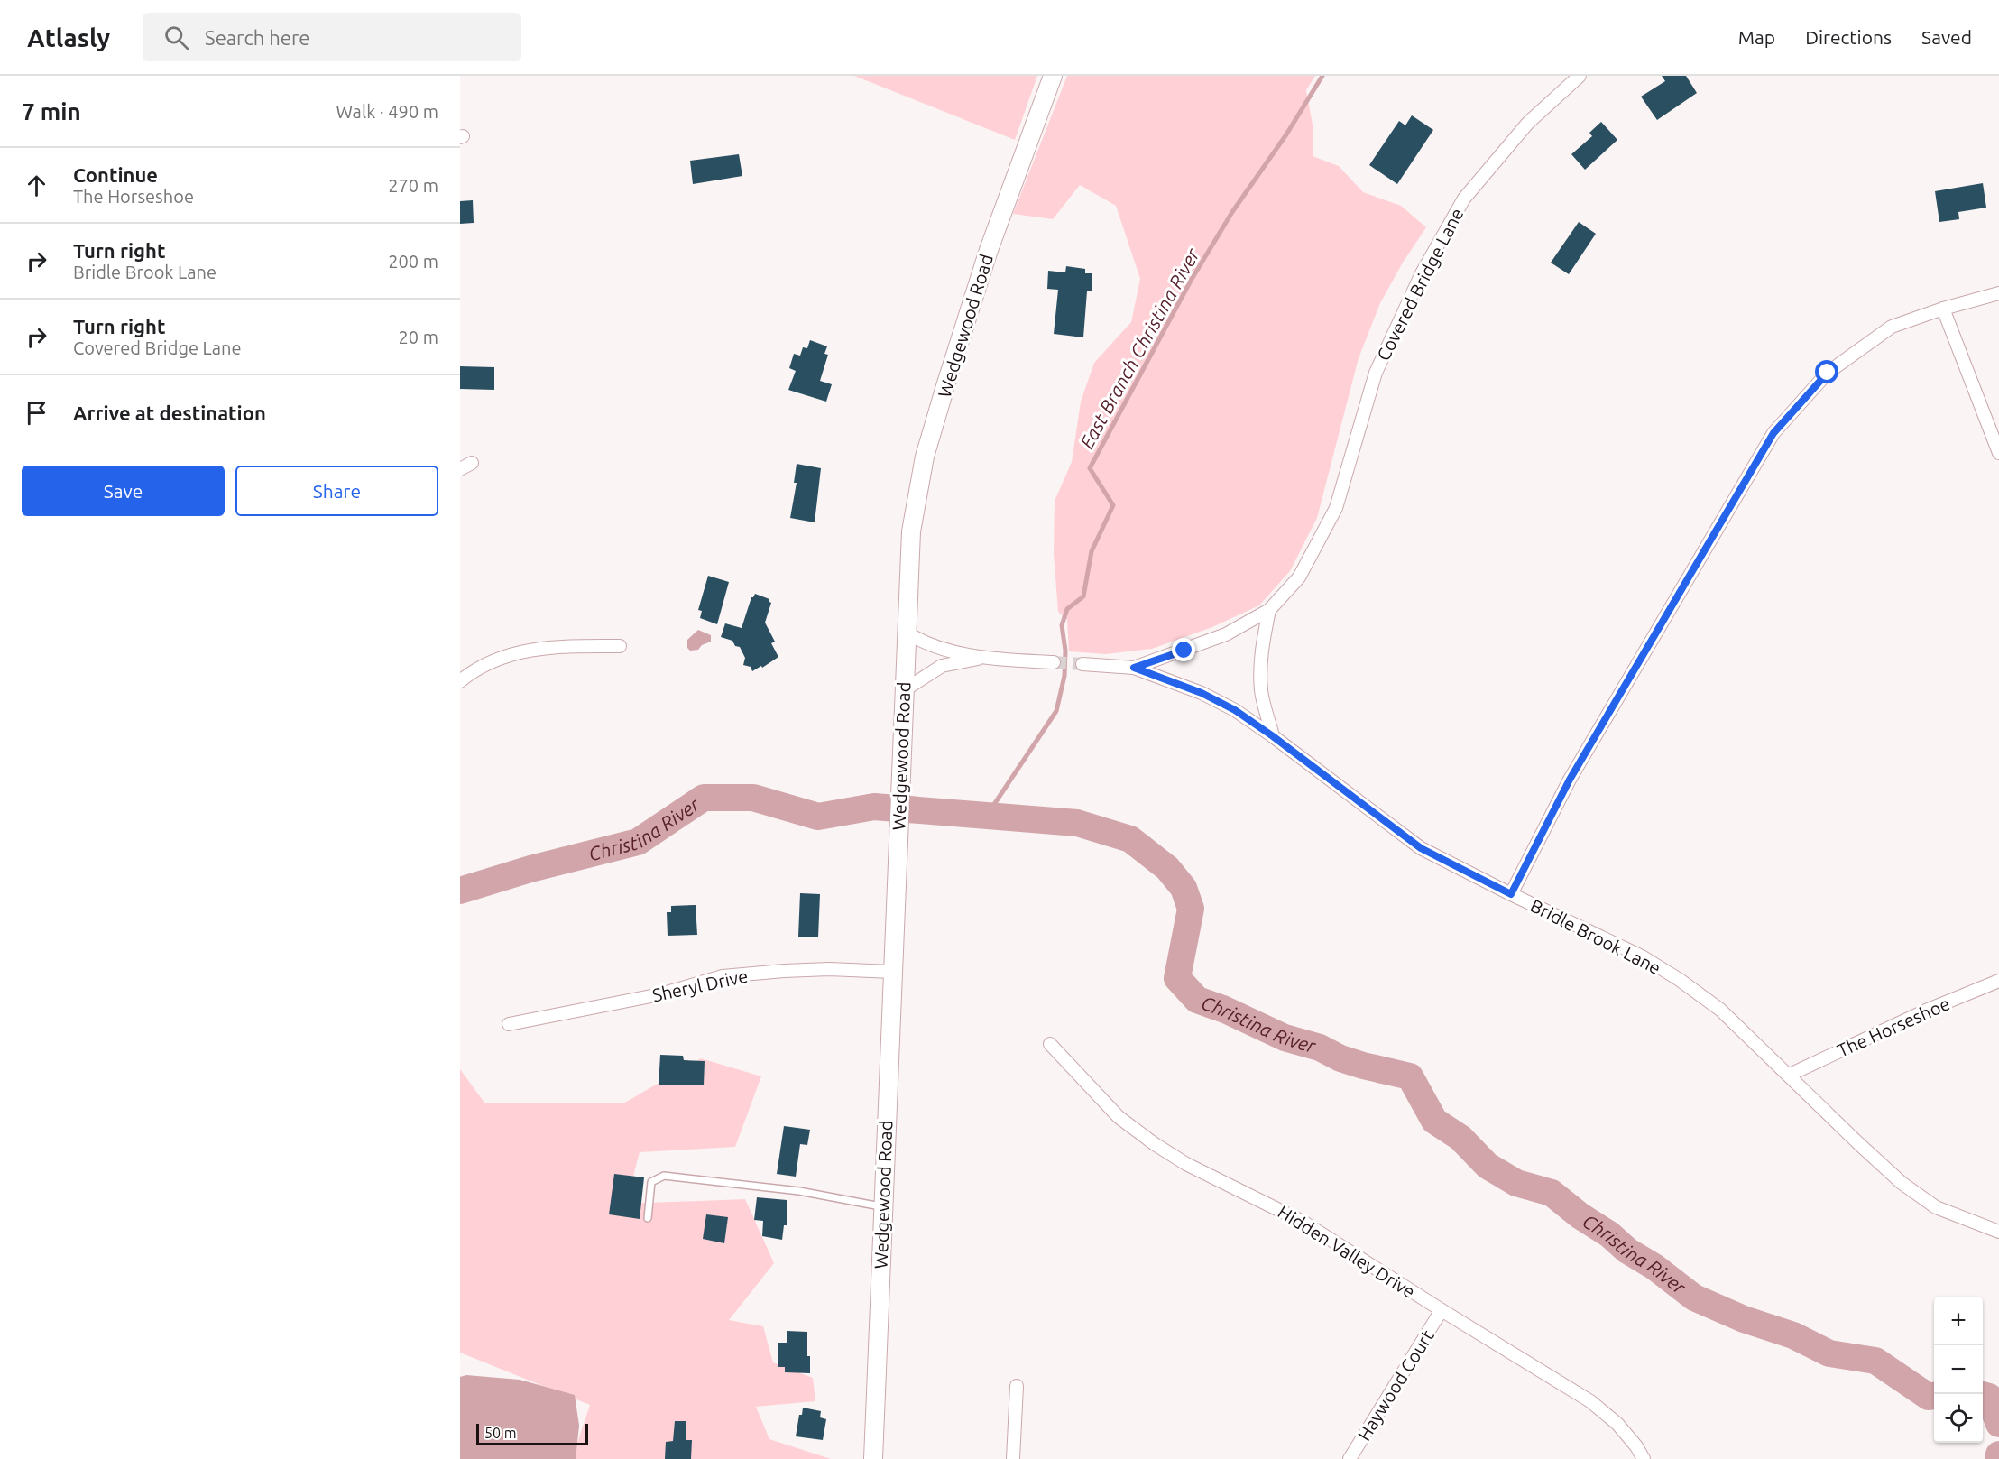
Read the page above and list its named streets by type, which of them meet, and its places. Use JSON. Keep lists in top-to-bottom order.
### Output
{
  "streets": {
    "street": [
      "Covered Bridge Lane",
      "Wedgewood Road",
      "Bridle Brook Lane",
      "Sheryl Drive",
      "The Horseshoe",
      "Hidden Valley Drive",
      "Haywood Court"
    ]
  },
  "crossings": [
    ["Covered Bridge Lane", "Bridle Brook Lane"],
    ["Wedgewood Road", "Sheryl Drive"],
    ["Bridle Brook Lane", "The Horseshoe"],
    ["Hidden Valley Drive", "Haywood Court"]
  ],
  "water": ["East Branch Christina River", "Christina River"],
  "scale_bar": "50 m",
  "page": {
    "header": "Atlasly",
    "search": "Search here",
    "nav": ["Map", "Directions", "Saved"],
    "heading": ["7 min", "Walk · 490 m"],
    "list": [
      ["Continue", "The Horseshoe", "270 m"],
      ["Turn right", "Bridle Brook Lane", "200 m"],
      ["Turn right", "Covered Bridge Lane", "20 m"],
      "Arrive at destination"
    ],
    "buttons": ["Save", "Share"],
    "map_buttons": ["+", "−"],
    "scale": "50 m"
  }
}
